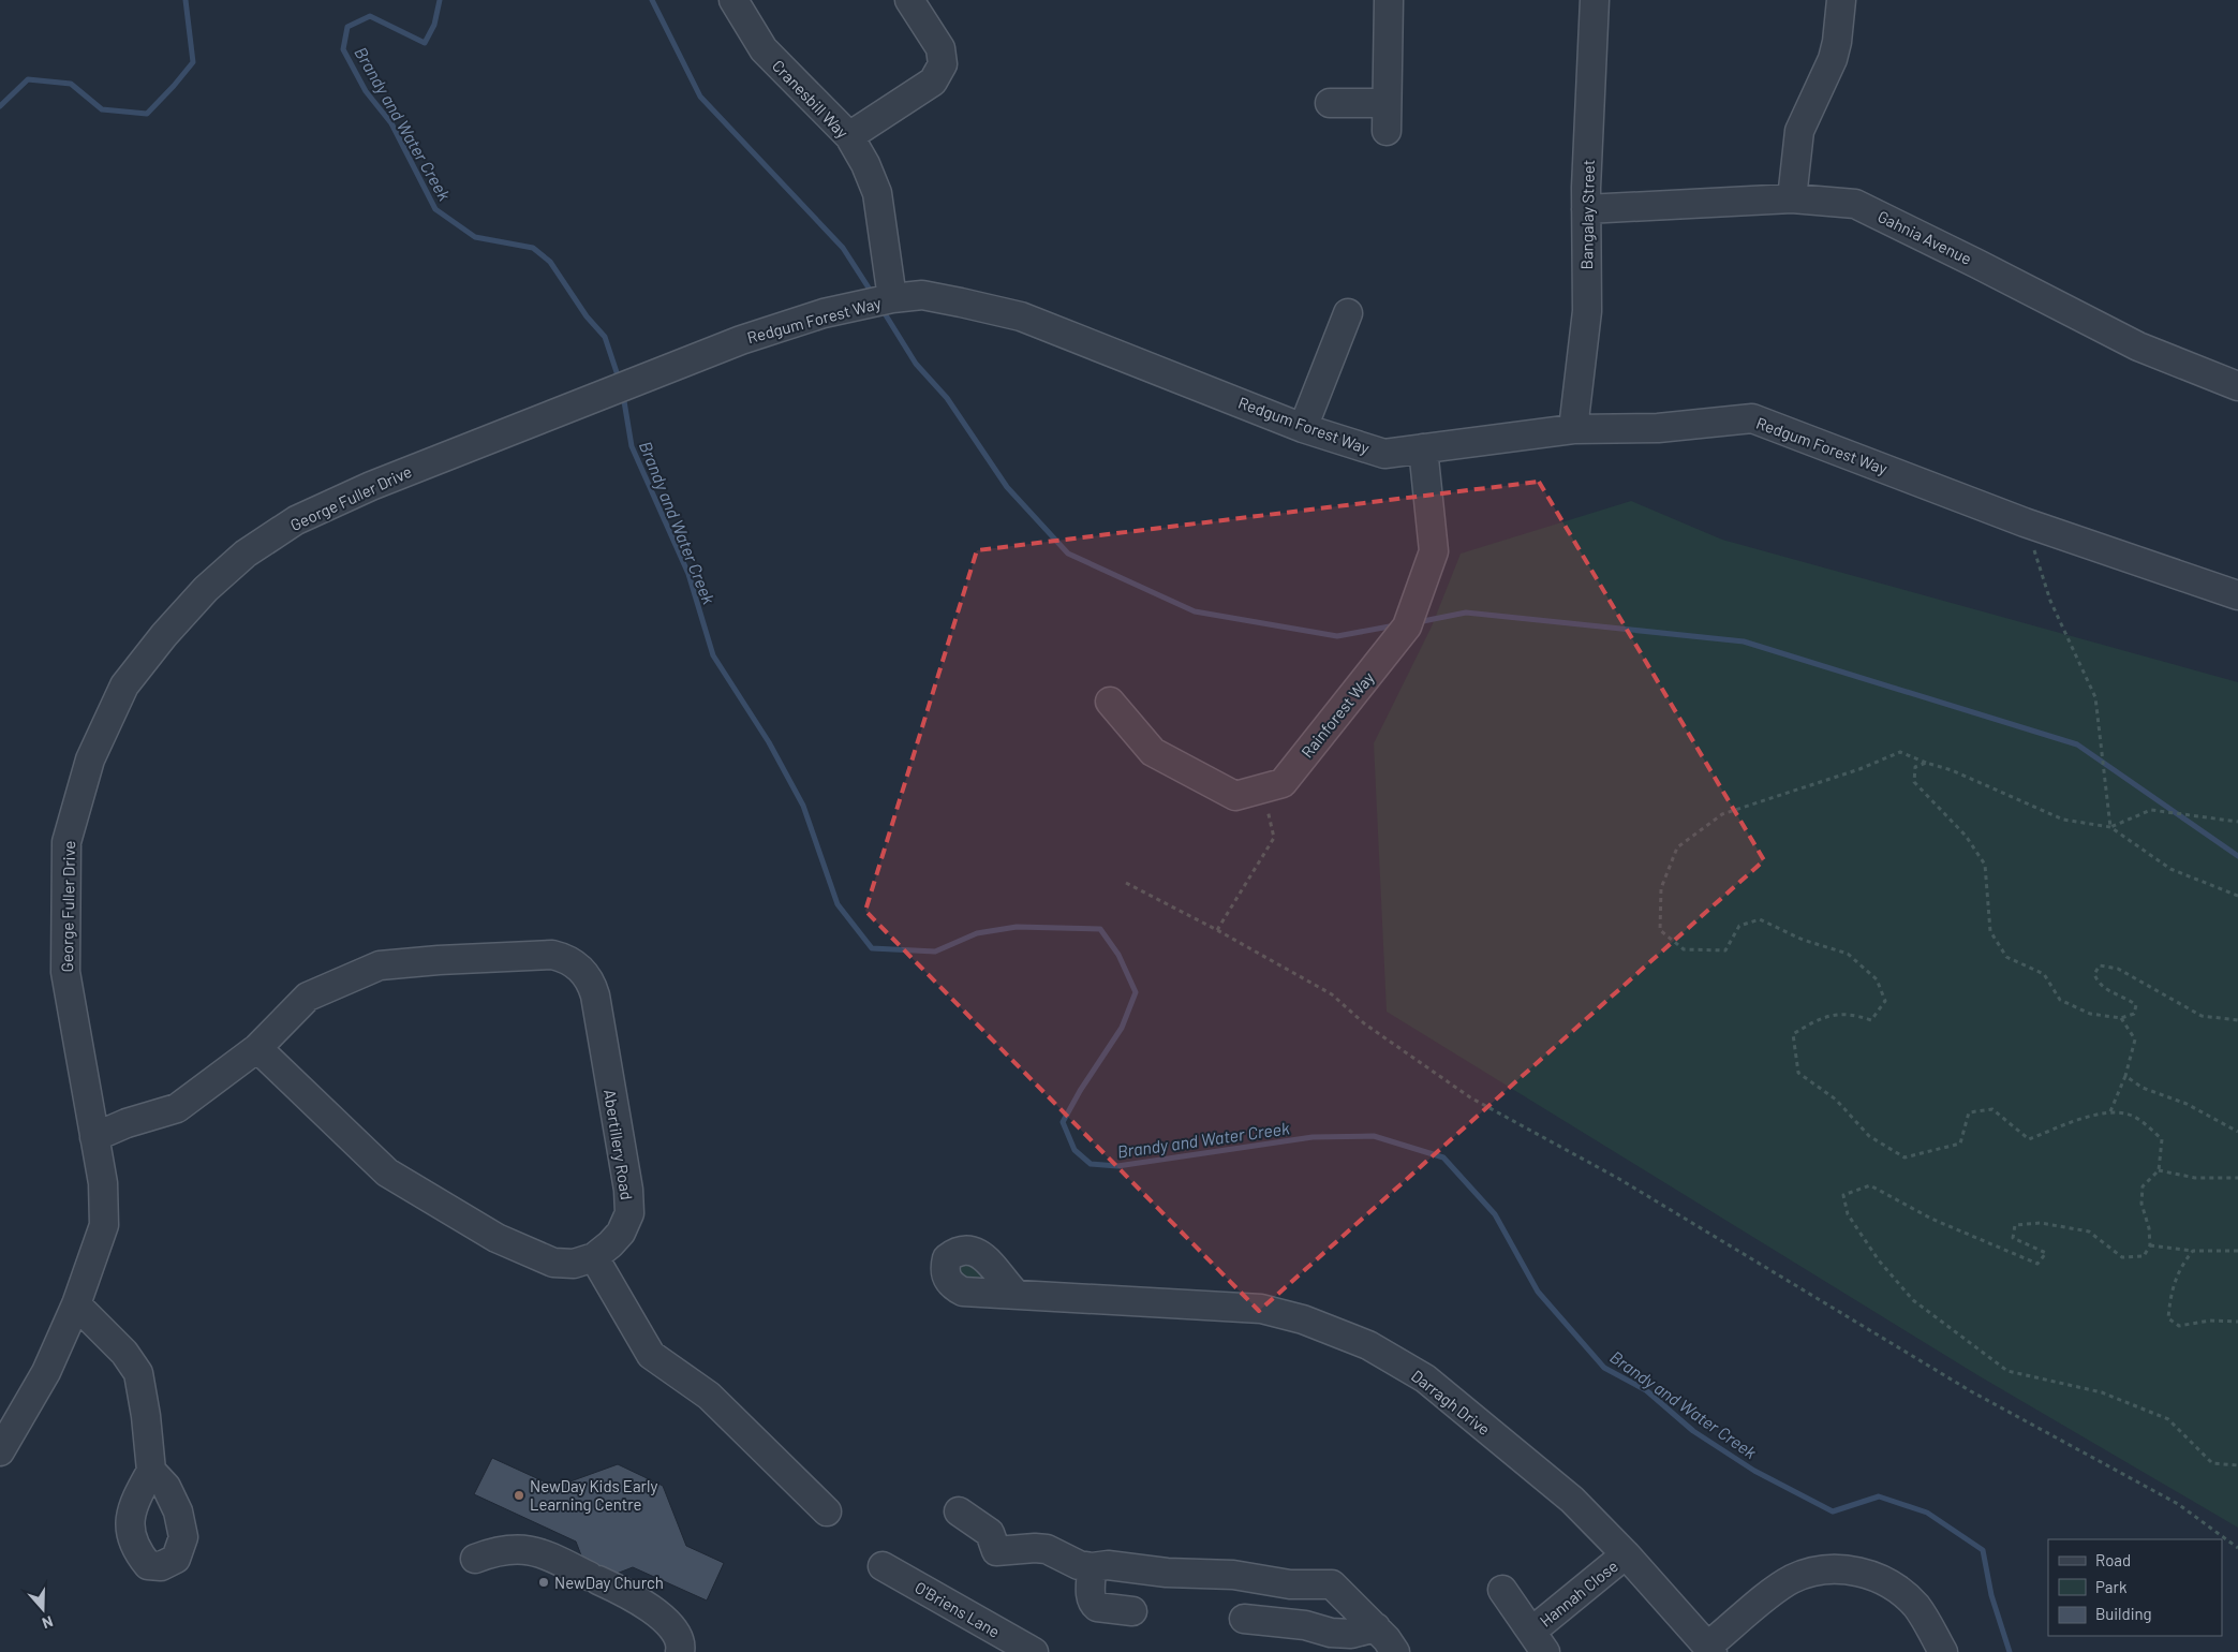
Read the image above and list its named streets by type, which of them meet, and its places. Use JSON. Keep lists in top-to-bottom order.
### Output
{
  "streets": {
    "street": [
      "Cranesbill Way",
      "Bangalay Street",
      "Gahnia Avenue",
      "Redgum Forest Way",
      "George Fuller Drive",
      "Rainforest Way",
      "Abertillery Road",
      "Darragh Drive",
      "Hannah Close",
      "O'Briens Lane"
    ]
  },
  "crossings": [
    ["Cranesbill Way", "Redgum Forest Way"],
    ["Bangalay Street", "Gahnia Avenue"],
    ["Bangalay Street", "Redgum Forest Way"],
    ["Redgum Forest Way", "George Fuller Drive"],
    ["Redgum Forest Way", "Rainforest Way"],
    ["Darragh Drive", "Hannah Close"]
  ],
  "water": ["Brandy and Water Creek"],
  "places": ["NewDay Kids Early Learning Centre", "NewDay Church"],
  "legend": ["Road", "Park", "Building"],
  "north": "bottom"
}
